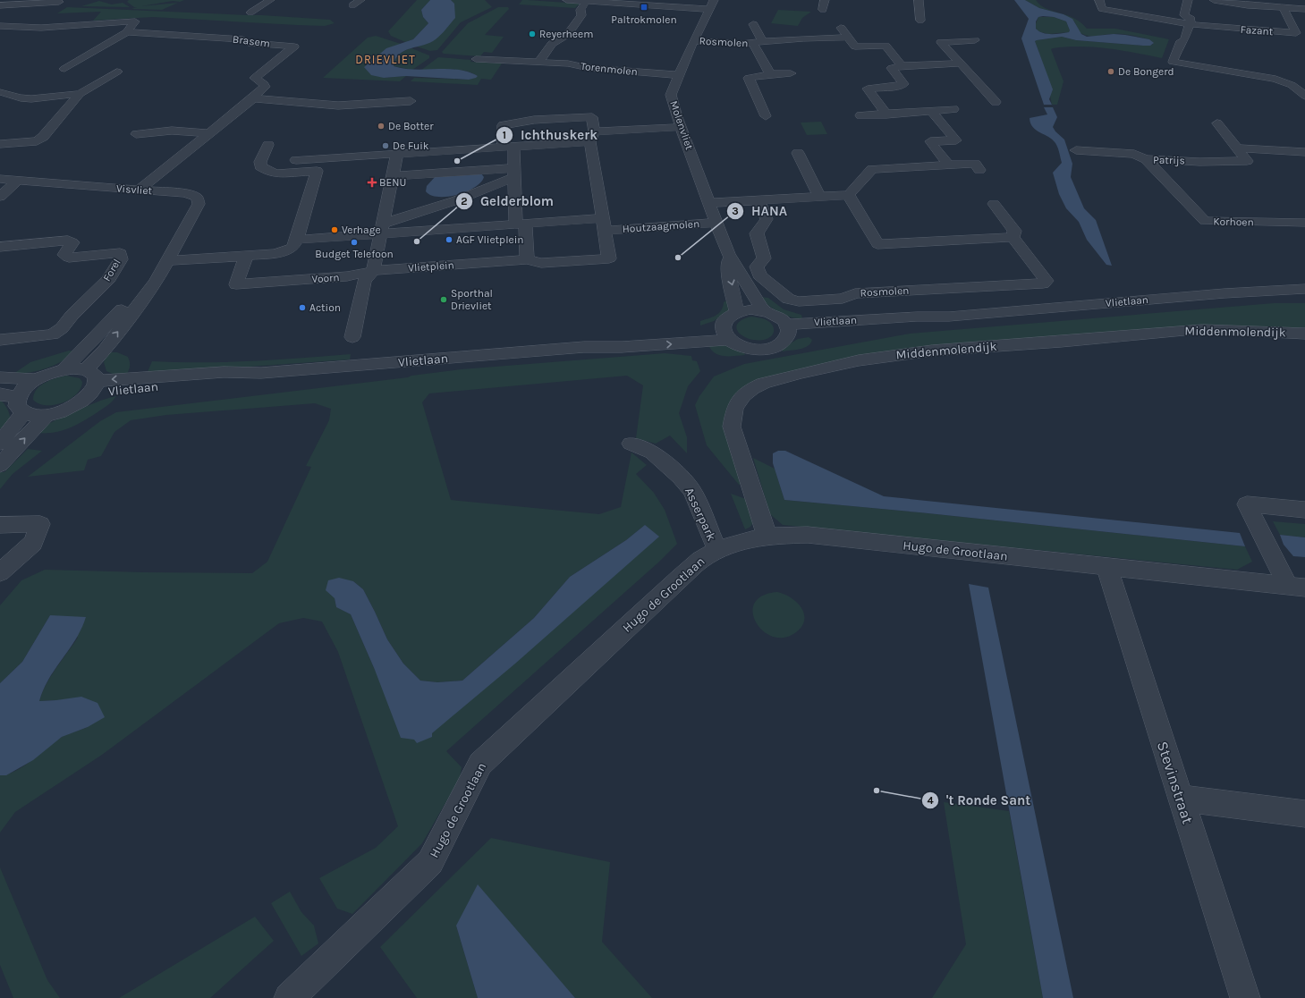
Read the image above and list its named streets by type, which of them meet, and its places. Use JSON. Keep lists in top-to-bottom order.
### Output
{
  "streets": {
    "street": [
      "Fazant",
      "Brasem",
      "Rosmolen",
      "Torenmolen",
      "Molenvliet",
      "Patrijs",
      "Visvliet",
      "Korhoen",
      "Houtzaagmolen",
      "Vlietplein",
      "Forel",
      "Voorn",
      "Vlietlaan",
      "Middenmolendijk",
      "Asserpark",
      "Hugo de Grootlaan",
      "Stevinstraat"
    ]
  },
  "crossings": [
    ["Brasem", "Visvliet"],
    ["Rosmolen", "Molenvliet"],
    ["Torenmolen", "Molenvliet"],
    ["Molenvliet", "Houtzaagmolen"],
    ["Molenvliet", "Vlietlaan"],
    ["Patrijs", "Korhoen"],
    ["Visvliet", "Vlietlaan"],
    ["Houtzaagmolen", "Vlietplein"],
    ["Vlietplein", "Voorn"],
    ["Middenmolendijk", "Hugo de Grootlaan"],
    ["Asserpark", "Hugo de Grootlaan"],
    ["Hugo de Grootlaan", "Stevinstraat"]
  ],
  "districts": ["DRIEVLIET"],
  "places": {
    "transit": ["Paltrokmolen"],
    "other": [
      "Reyerheem",
      "De Bongerd",
      "De Botter",
      "De Fuik",
      "Ichthuskerk",
      "Verhage",
      "AGF Vlietplein",
      "Gelderblom",
      "Budget Telefoon",
      "HANA",
      "Sporthal Drievliet",
      "Action",
      "'t Ronde Sant"
    ],
    "health": ["BENU"]
  }
}
